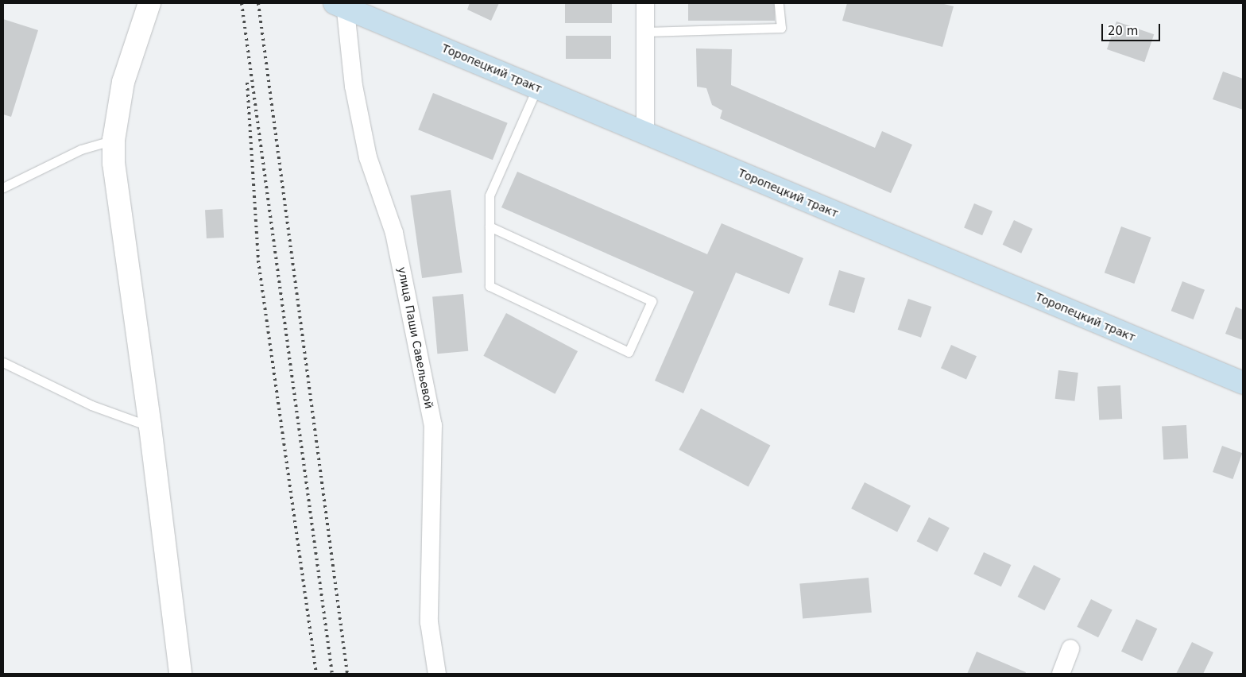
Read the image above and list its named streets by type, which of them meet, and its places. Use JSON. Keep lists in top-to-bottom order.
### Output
{
  "streets": {
    "main road": ["Торопецкий тракт"],
    "street": ["улица Паши Савельевой"]
  },
  "crossings": [
    ["Торопецкий тракт", "улица Паши Савельевой"]
  ],
  "scale_bar": "20 m"
}
